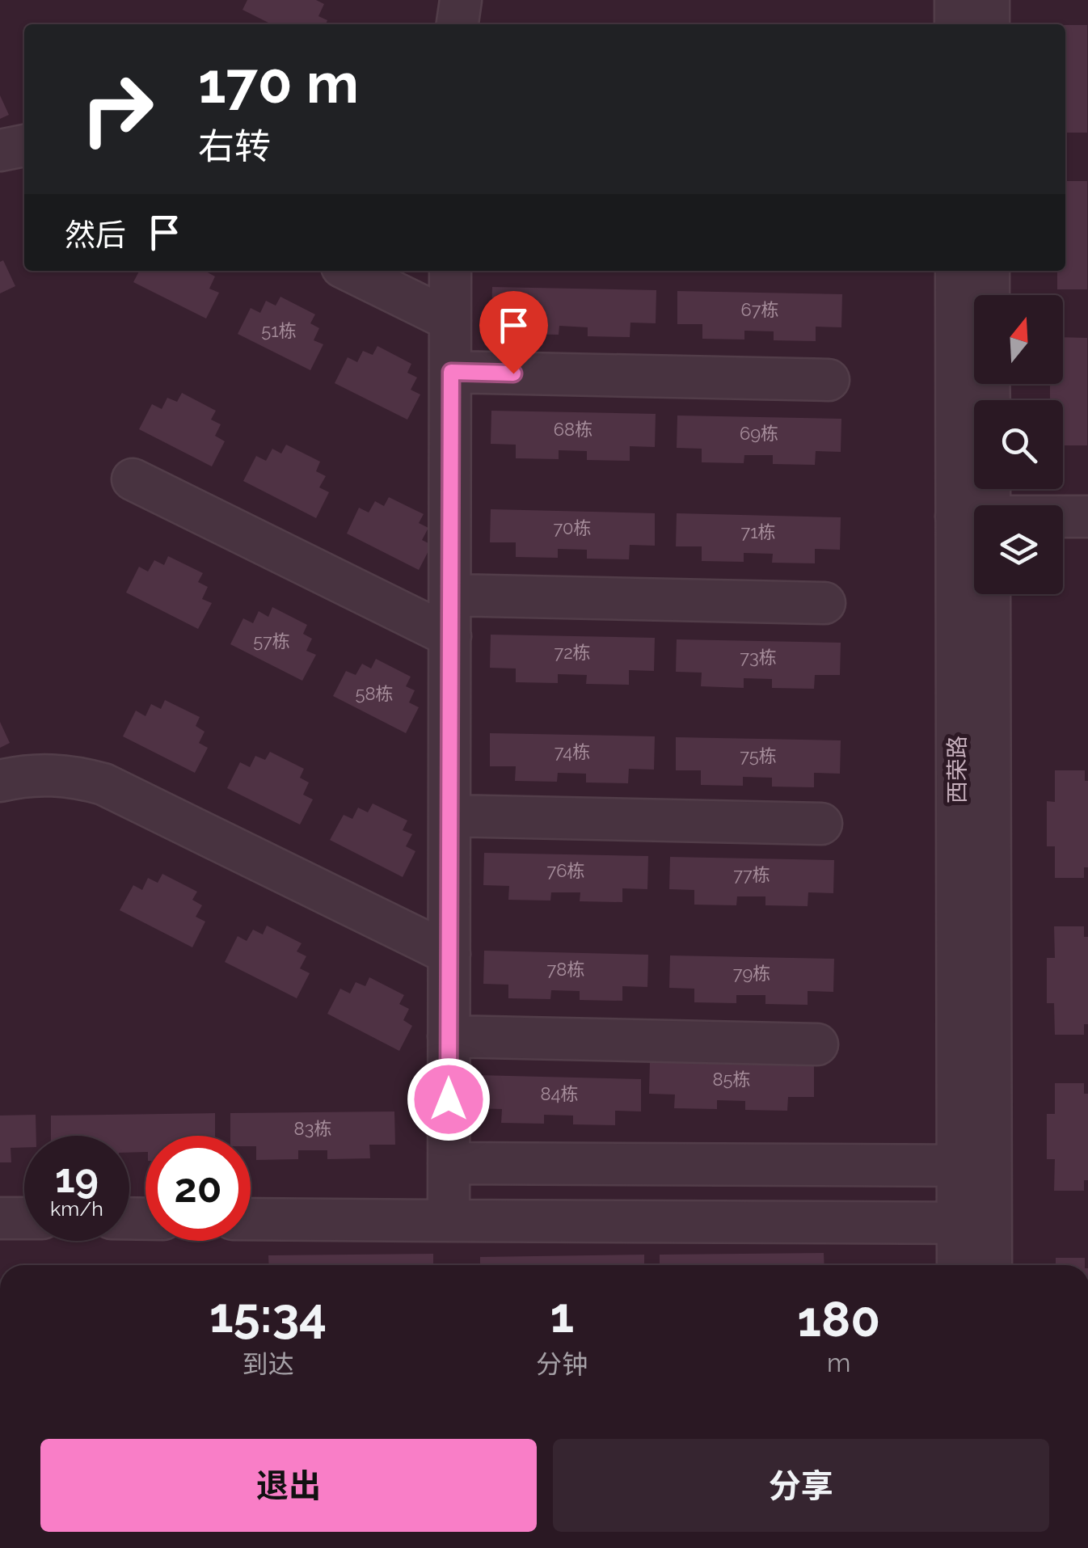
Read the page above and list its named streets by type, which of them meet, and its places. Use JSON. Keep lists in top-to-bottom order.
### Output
{
  "streets": {
    "street": ["西荣路"]
  },
  "house_numbers": [
    "67栋",
    "51栋",
    "68栋",
    "69栋",
    "70栋",
    "71栋",
    "57栋",
    "72栋",
    "73栋",
    "58栋",
    "74栋",
    "75栋",
    "76栋",
    "77栋",
    "78栋",
    "79栋",
    "85栋",
    "84栋",
    "83栋"
  ],
  "north": "top",
  "page": {
    "turn": ["170 m", "右转"],
    "then": "然后",
    "speed": "19 km/h",
    "limit": "20",
    "eta": [
      "15:34",
      "到达",
      "1",
      "分钟",
      "180",
      "m"
    ],
    "buttons": ["退出", "分享"]
  }
}
